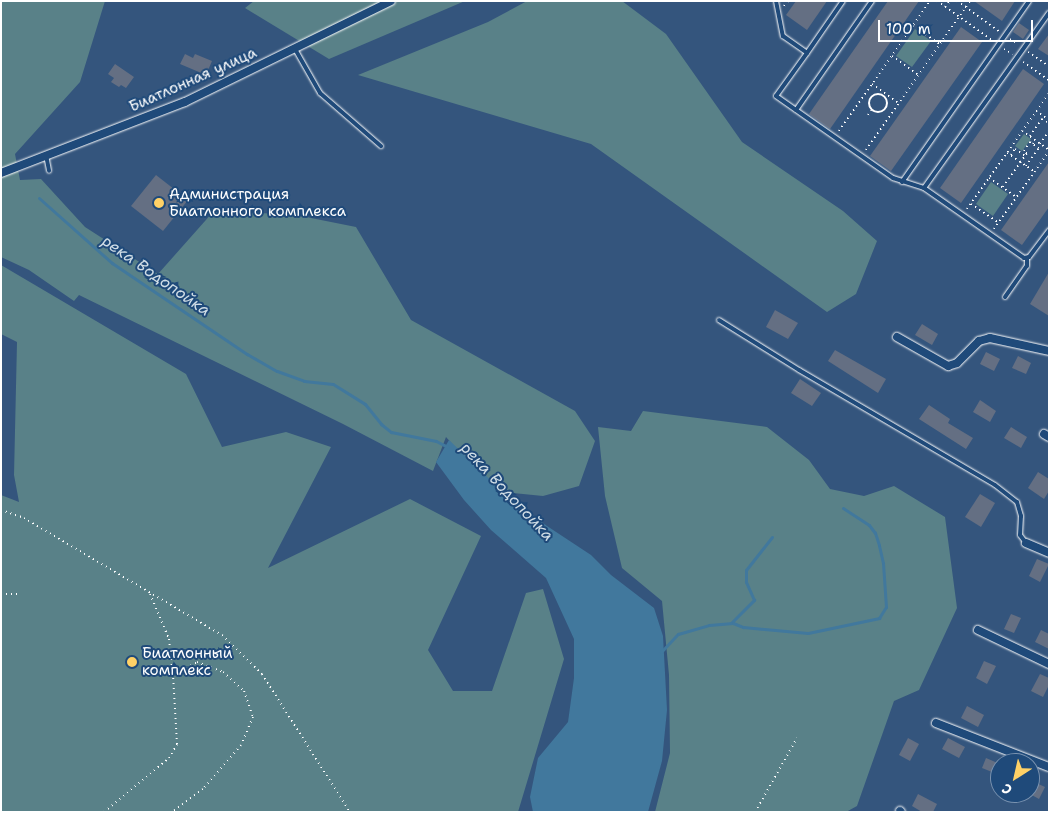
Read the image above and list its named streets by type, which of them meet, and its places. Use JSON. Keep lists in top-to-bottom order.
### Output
{
  "streets": {
    "street": ["Биатлонная улица"]
  },
  "water": ["река Водопойка"],
  "places": ["Администрация Биатлонного комплекса", "Биатлонный комплекс"],
  "scale_bar": "100 m",
  "north": "bottom left"
}
